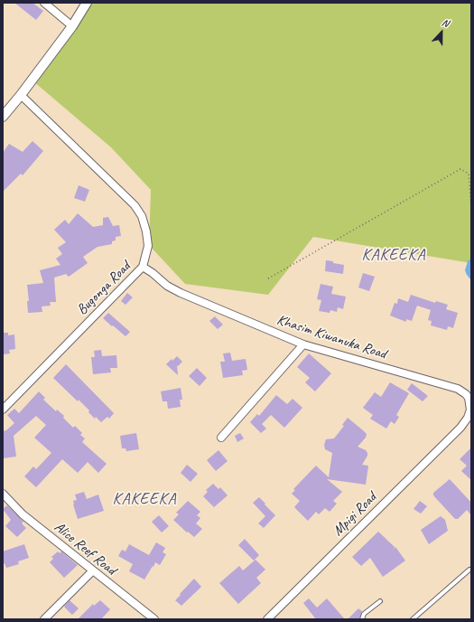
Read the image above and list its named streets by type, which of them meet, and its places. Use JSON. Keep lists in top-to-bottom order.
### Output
{
  "streets": {
    "street": [
      "Bugonga Road",
      "Khasim Kiwanuka Road",
      "Mpigi Road",
      "Alice Reef Road"
    ]
  },
  "crossings": [
    ["Bugonga Road", "Khasim Kiwanuka Road"],
    ["Khasim Kiwanuka Road", "Mpigi Road"]
  ],
  "districts": ["KAKEEKA", "KAKEEKA"],
  "north": "top"
}
